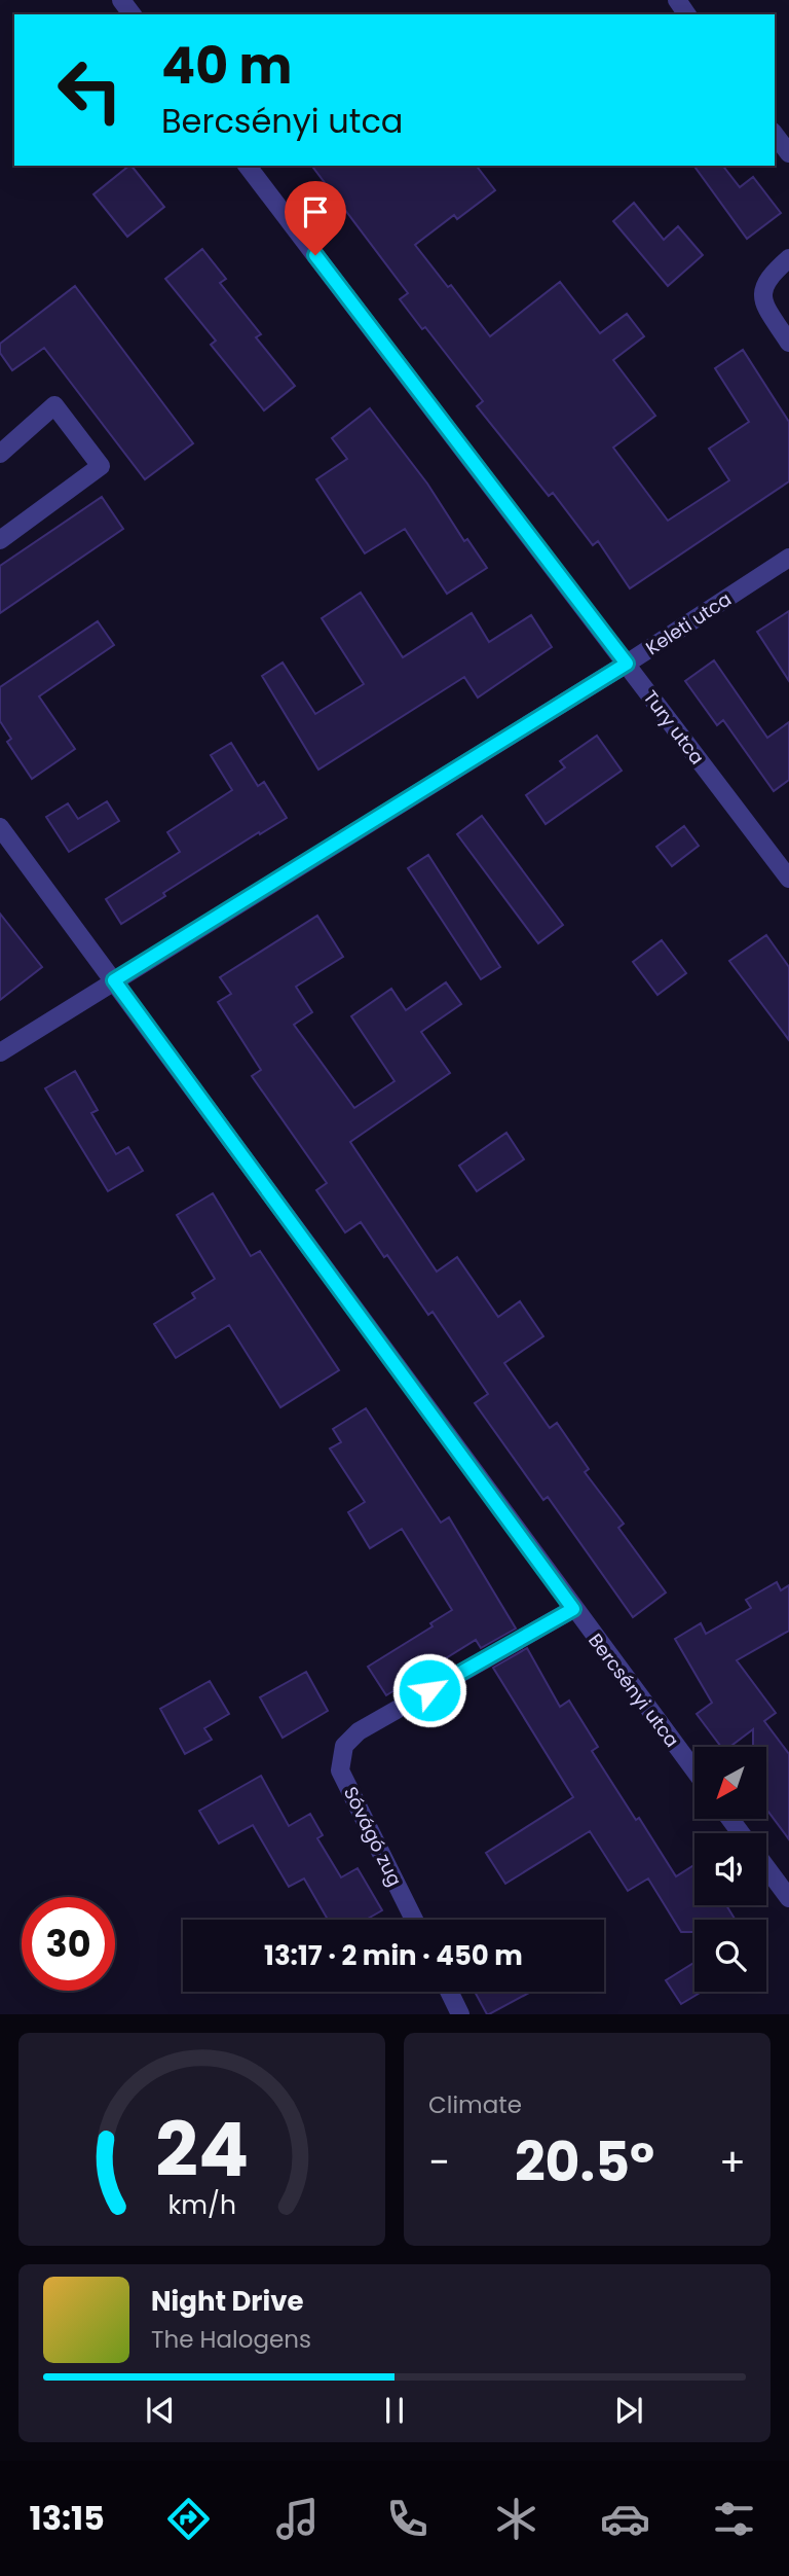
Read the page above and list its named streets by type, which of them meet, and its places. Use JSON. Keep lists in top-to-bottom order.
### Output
{
  "streets": {
    "street": [
      "Keleti utca",
      "Tury utca",
      "Bercsényi utca",
      "Sóvágó zug"
    ]
  },
  "crossings": [
    ["Keleti utca", "Tury utca"],
    ["Keleti utca", "Bercsényi utca"],
    ["Bercsényi utca", "Sóvágó zug"]
  ],
  "north": "bottom left",
  "page": {
    "turn": ["40 m", "Bercsényi utca"],
    "limit": "30",
    "trip": "13:17 · 2 min · 450 m",
    "tile": "Climate",
    "heat": ["−", "20.5°", "+"],
    "song": ["Night Drive", "The Halogens"],
    "tabs": "13:15",
    "gauge": ["24", "km/h"]
  }
}
